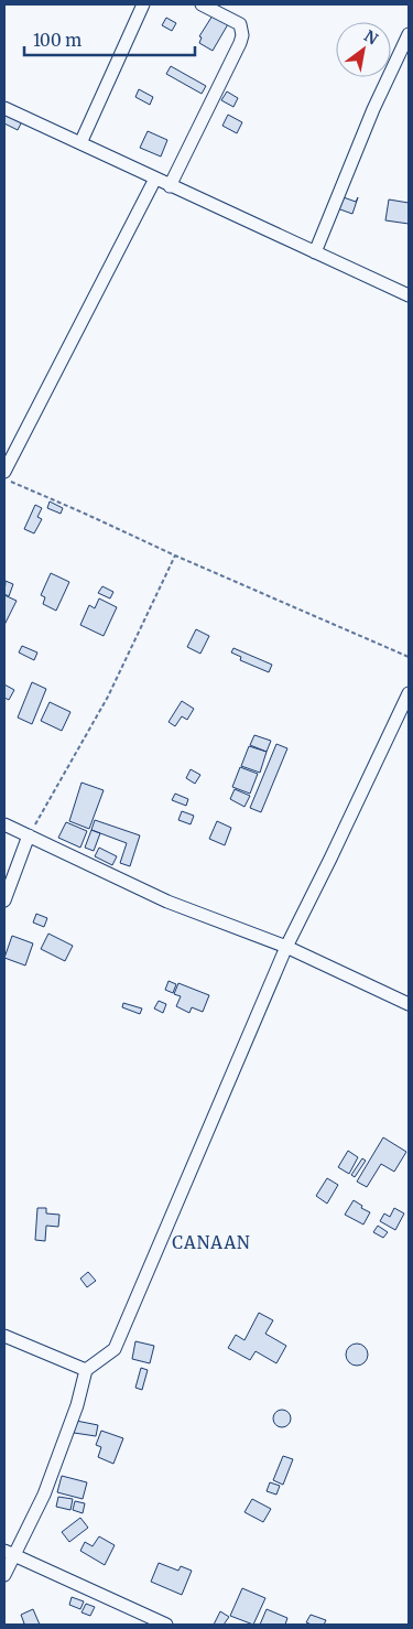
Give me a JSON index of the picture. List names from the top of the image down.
{
  "districts": ["CANAAN"],
  "scale_bar": "100 m",
  "north": "top right"
}
